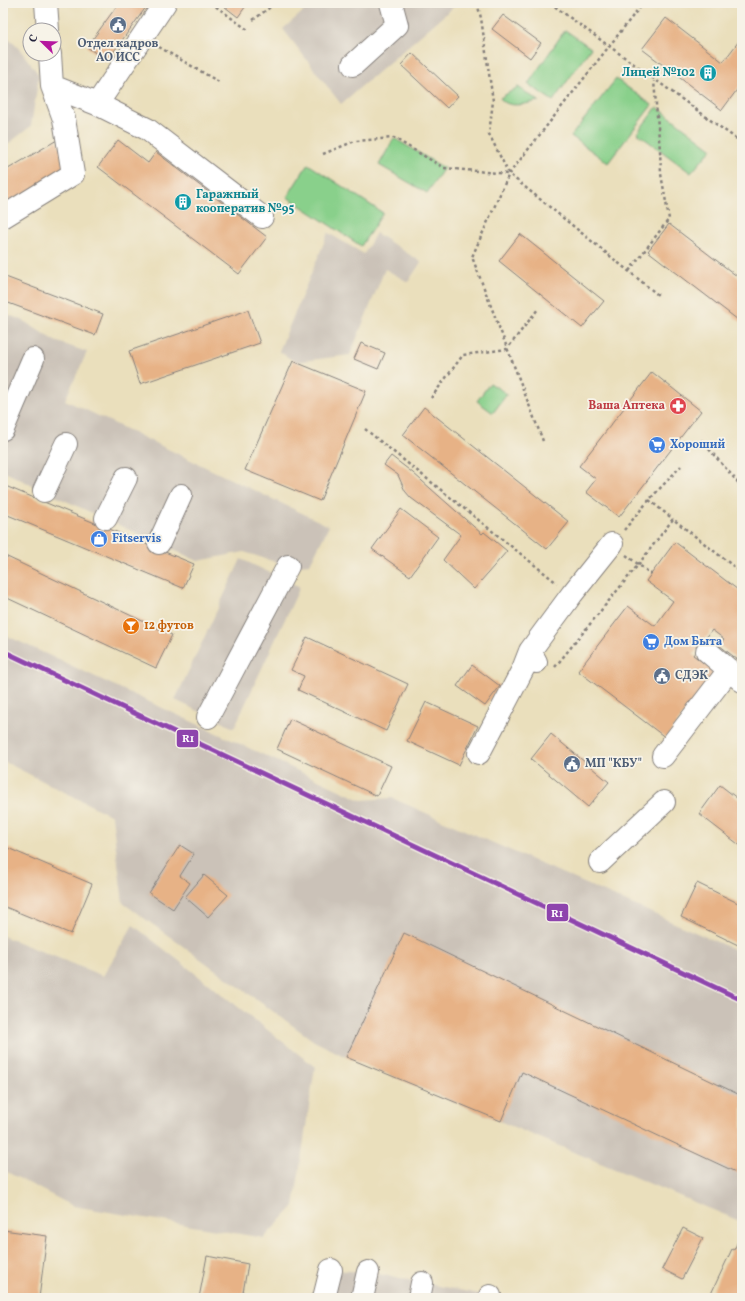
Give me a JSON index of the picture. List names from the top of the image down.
{
  "places": {
    "public building": ["Отдел кадров АО ИСС", "СДЭК", "МП \"КБУ\""],
    "building": ["Лицей №102", "Гаражный кооператив №95"],
    "pharmacy": ["Ваша Аптека"],
    "supermarket": ["Хороший", "Дом Быта"],
    "shop": ["Fitservis"],
    "bar": ["12 футов"]
  },
  "lines": ["transit line R1"],
  "north": "top left"
}
